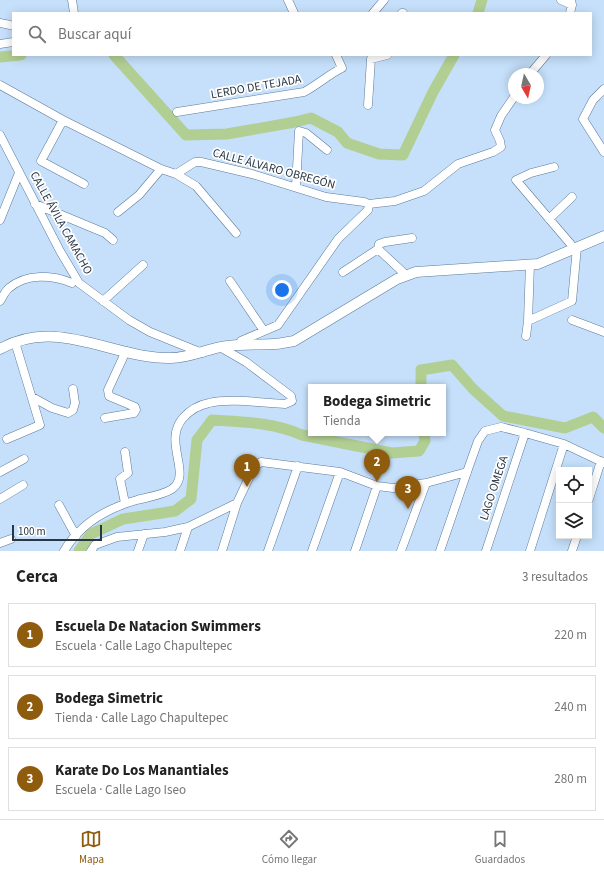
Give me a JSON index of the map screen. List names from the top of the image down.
{
  "streets": {
    "street": [
      "LERDO DE TEJADA",
      "CALLE ÁLVARO OBREGÓN",
      "CALLE ÁVILA CAMACHO",
      "LAGO OMEGA"
    ]
  },
  "scale_bar": "100 m",
  "north": "bottom",
  "page": {
    "search": "Buscar aquí",
    "popup": ["Bodega Simetric", "Tienda"],
    "pins": ["2", "1", "3"],
    "scale": "100 m",
    "heading": ["Cerca", "3 resultados"],
    "list": [
      {
        "mark": "1",
        "name": "Escuela De Natacion Swimmers",
        "note": "Escuela · Calle Lago Chapultepec",
        "value": "220 m"
      },
      {
        "mark": "2",
        "name": "Bodega Simetric",
        "note": "Tienda · Calle Lago Chapultepec",
        "value": "240 m"
      },
      {
        "mark": "3",
        "name": "Karate Do Los Manantiales",
        "note": "Escuela · Calle Lago Iseo",
        "value": "280 m"
      }
    ],
    "nav": ["Mapa", "Cómo llegar", "Guardados"]
  }
}
